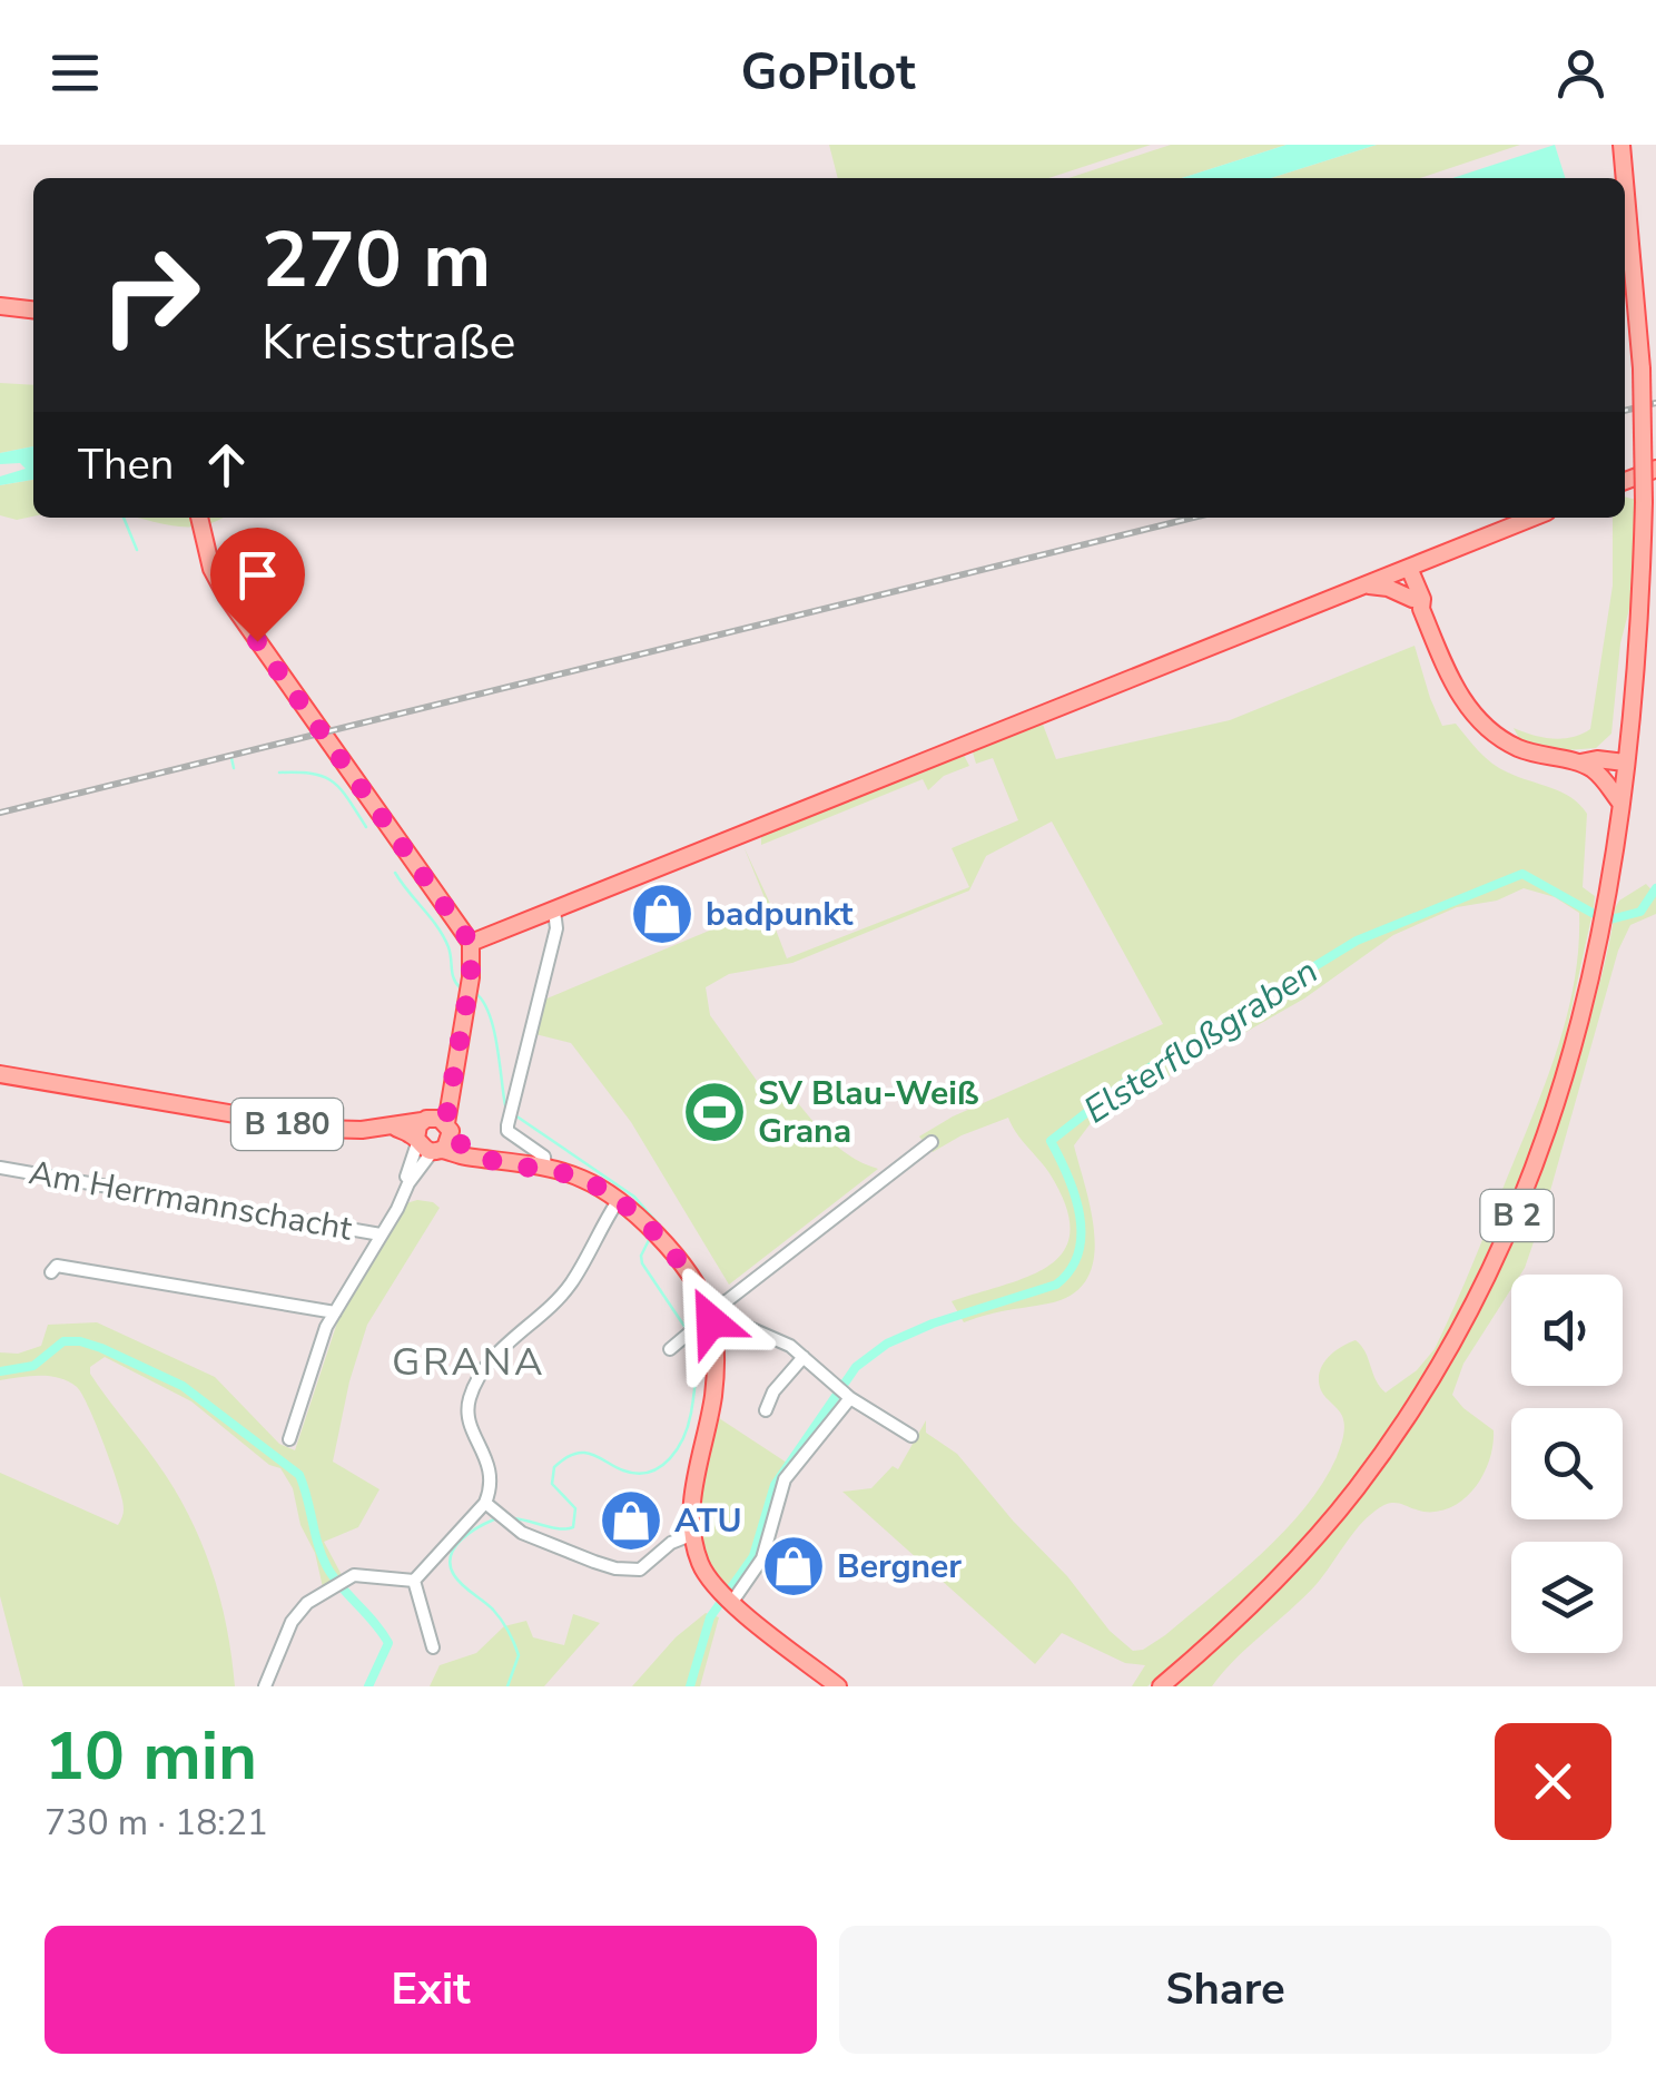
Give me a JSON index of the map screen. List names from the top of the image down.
{
  "streets": {
    "main road": ["B 180", "B 2"],
    "street": ["Am Herrmannschacht"]
  },
  "districts": ["GRANA"],
  "water": ["Elsterfloßgraben"],
  "places": {
    "shop": ["badpunkt", "ATU", "Bergner"],
    "sports": ["SV Blau-Weiß Grana"]
  },
  "page": {
    "header": "GoPilot",
    "turn": ["270 m", "Kreisstraße"],
    "then": "Then",
    "heading": ["10 min", "730 m · 18:21"],
    "buttons": ["Exit", "Share"]
  }
}
